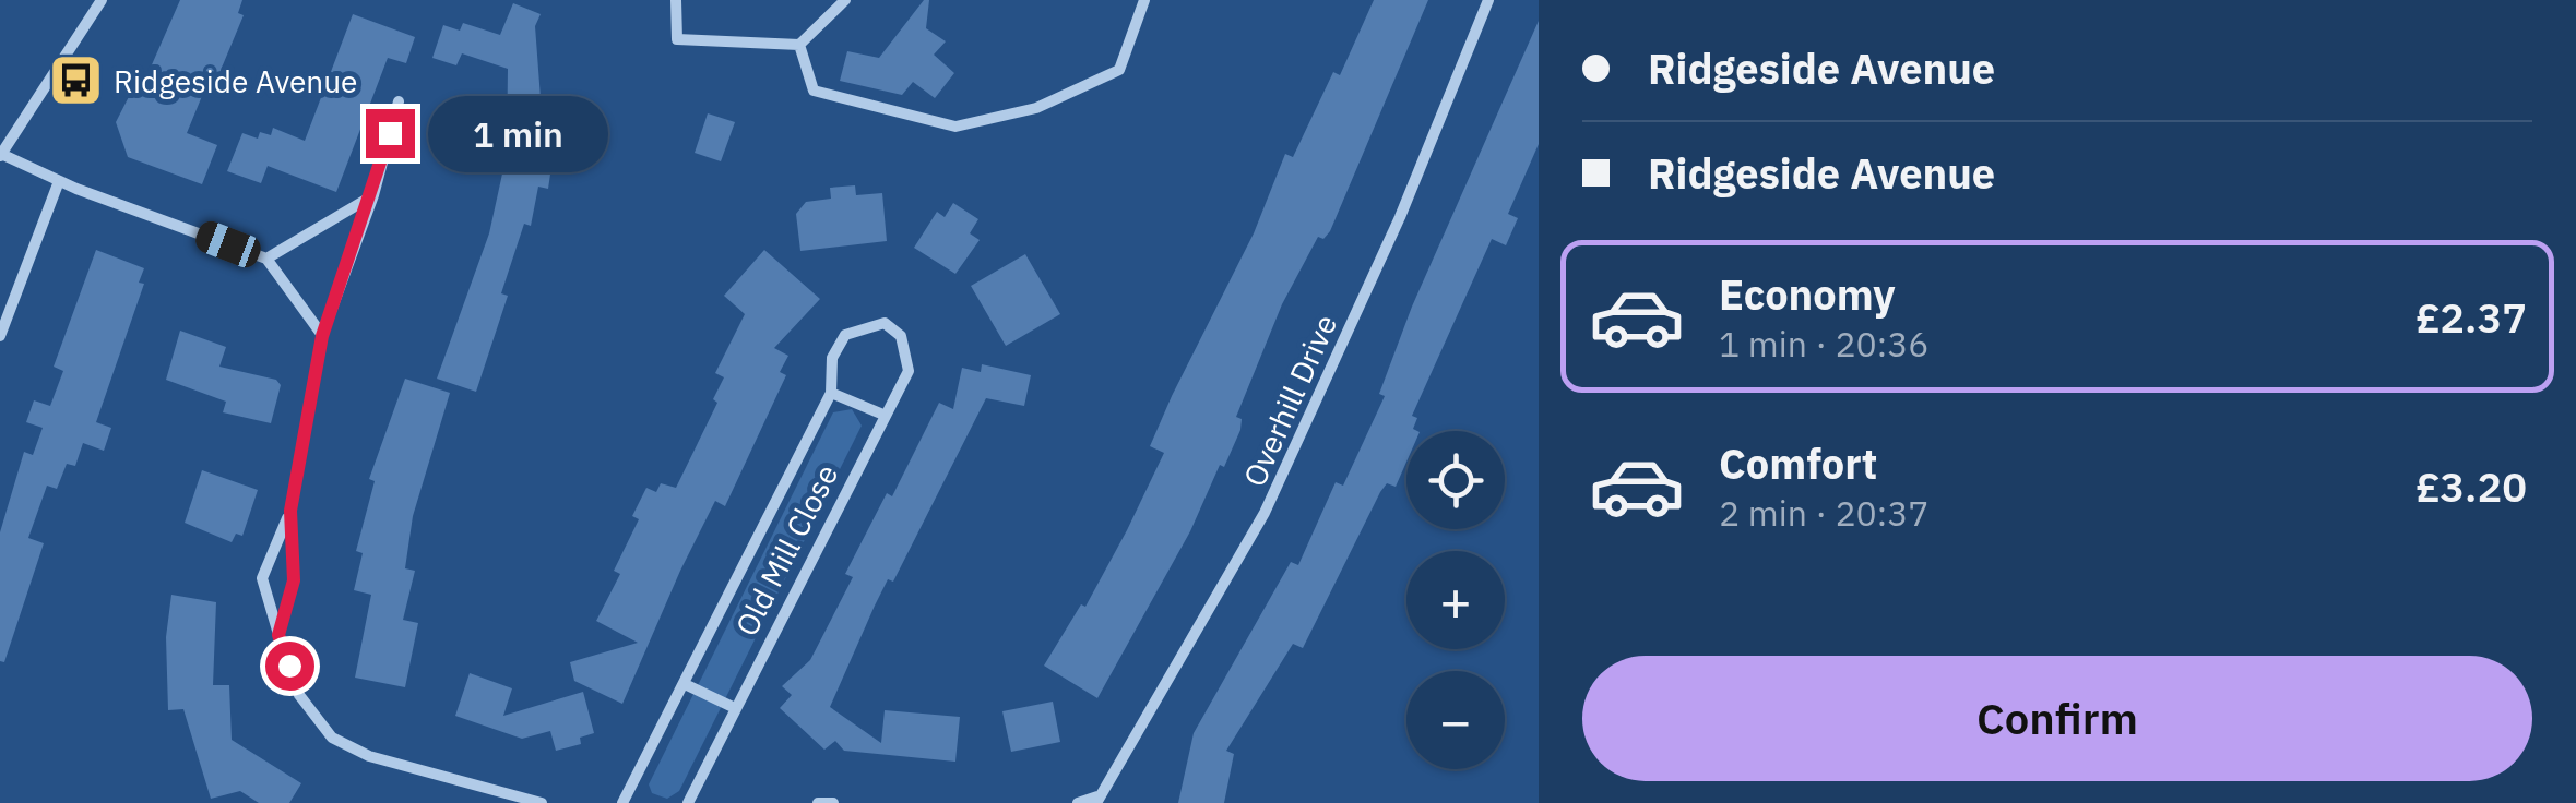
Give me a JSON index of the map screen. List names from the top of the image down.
{
  "streets": {
    "street": ["Overhill Drive", "Old Mill Close"]
  },
  "places": {
    "bus stop": ["Ridgeside Avenue"]
  },
  "page": {
    "banner": ["Ridgeside Avenue", "Ridgeside Avenue"],
    "bubble": "1 min",
    "list": [
      {
        "name": "Economy",
        "note": "1 min · 20:36",
        "value": "£2.37"
      },
      {
        "name": "Comfort",
        "note": "2 min · 20:37",
        "value": "£3.20"
      }
    ],
    "map_buttons": ["+", "−"],
    "buttons": "Confirm"
  }
}
